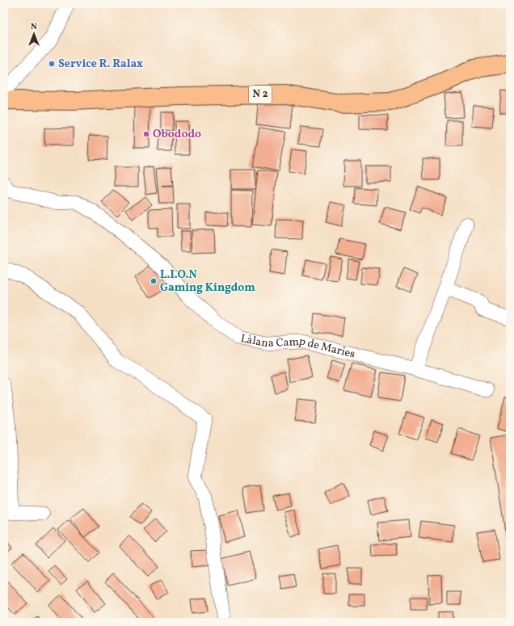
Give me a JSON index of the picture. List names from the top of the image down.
{
  "streets": {
    "main road": ["N 2"],
    "street": ["Làlana Camp de Maries"]
  },
  "places": ["Service R. Ralax", "Obododo", "L.I.O.N Gaming Kingdom"],
  "north": "top"
}
